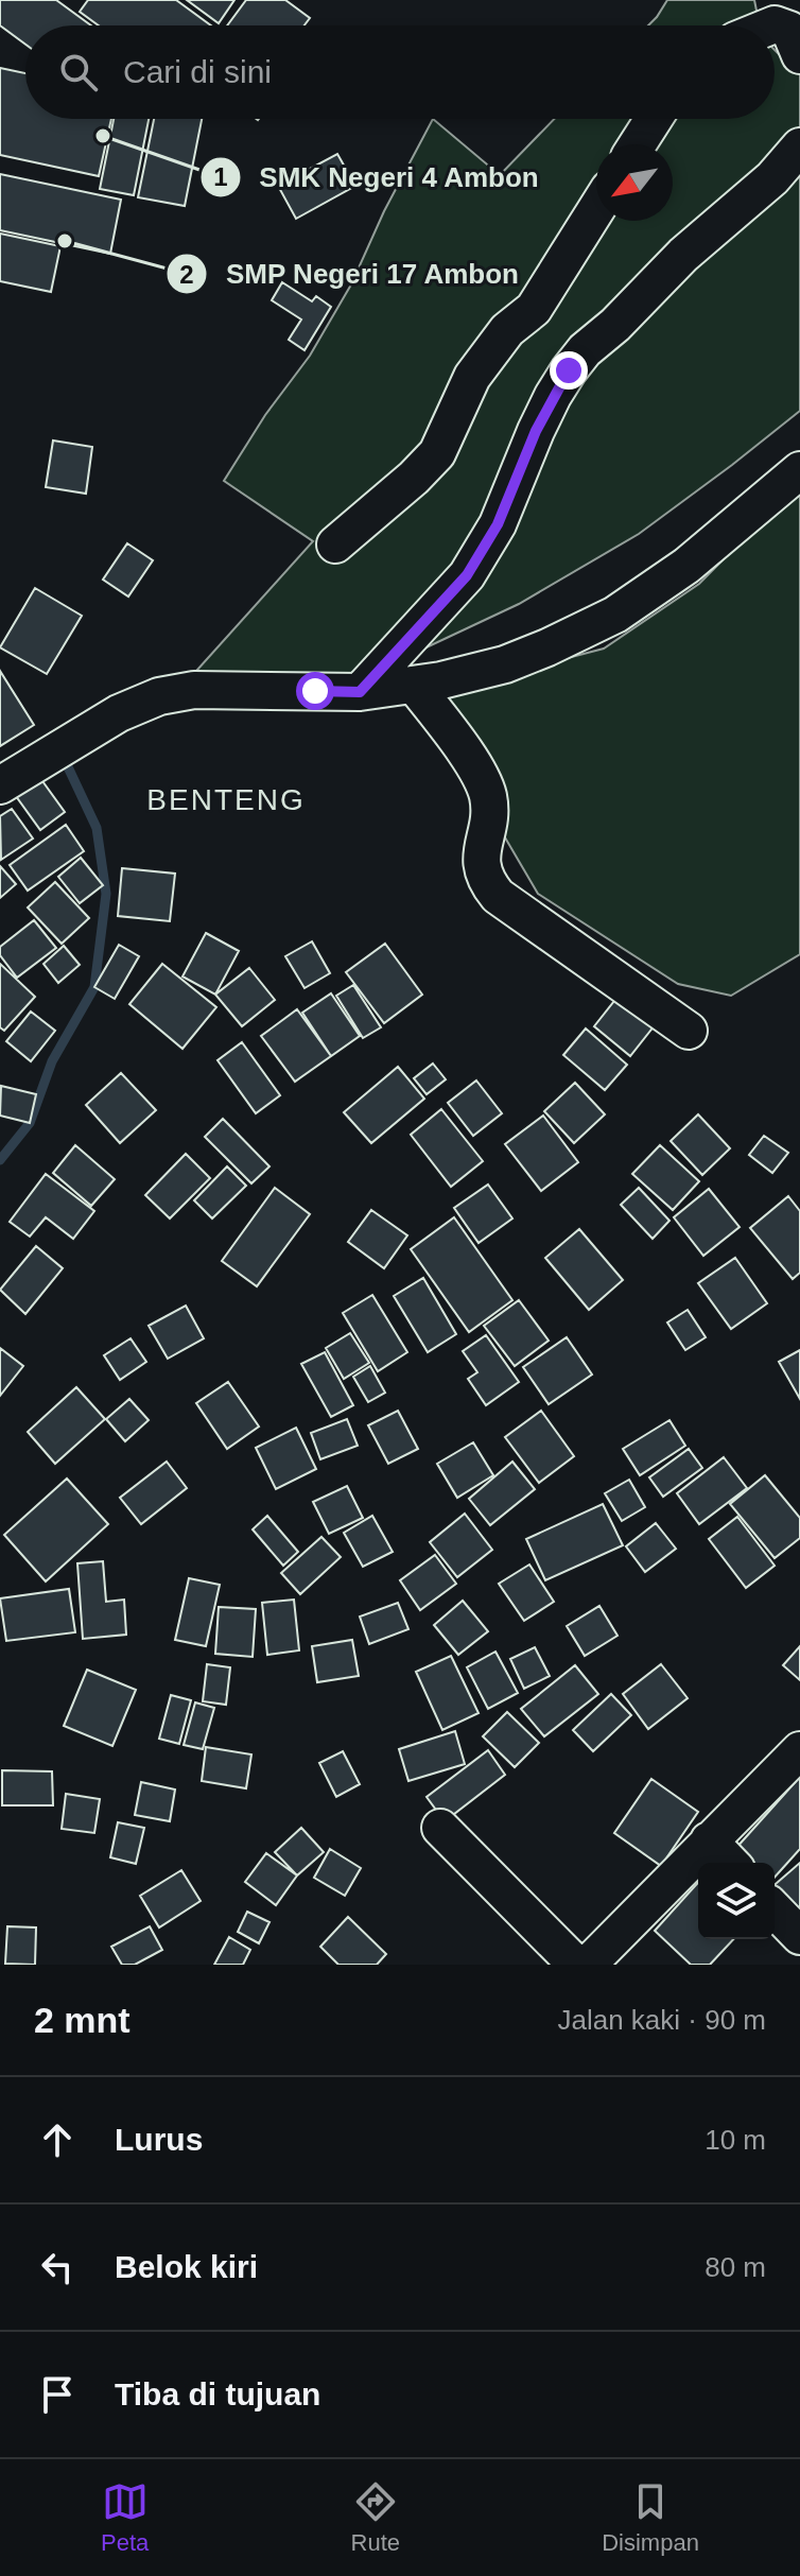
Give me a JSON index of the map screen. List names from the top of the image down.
{
  "districts": ["BENTENG"],
  "places": ["SMK Negeri 4 Ambon", "SMP Negeri 17 Ambon"],
  "north": "bottom left",
  "page": {
    "search": "Cari di sini",
    "heading": ["2 mnt", "Jalan kaki · 90 m"],
    "list": [
      ["Lurus", "10 m"],
      ["Belok kiri", "80 m"],
      "Tiba di tujuan"
    ],
    "nav": ["Peta", "Rute", "Disimpan"]
  }
}
